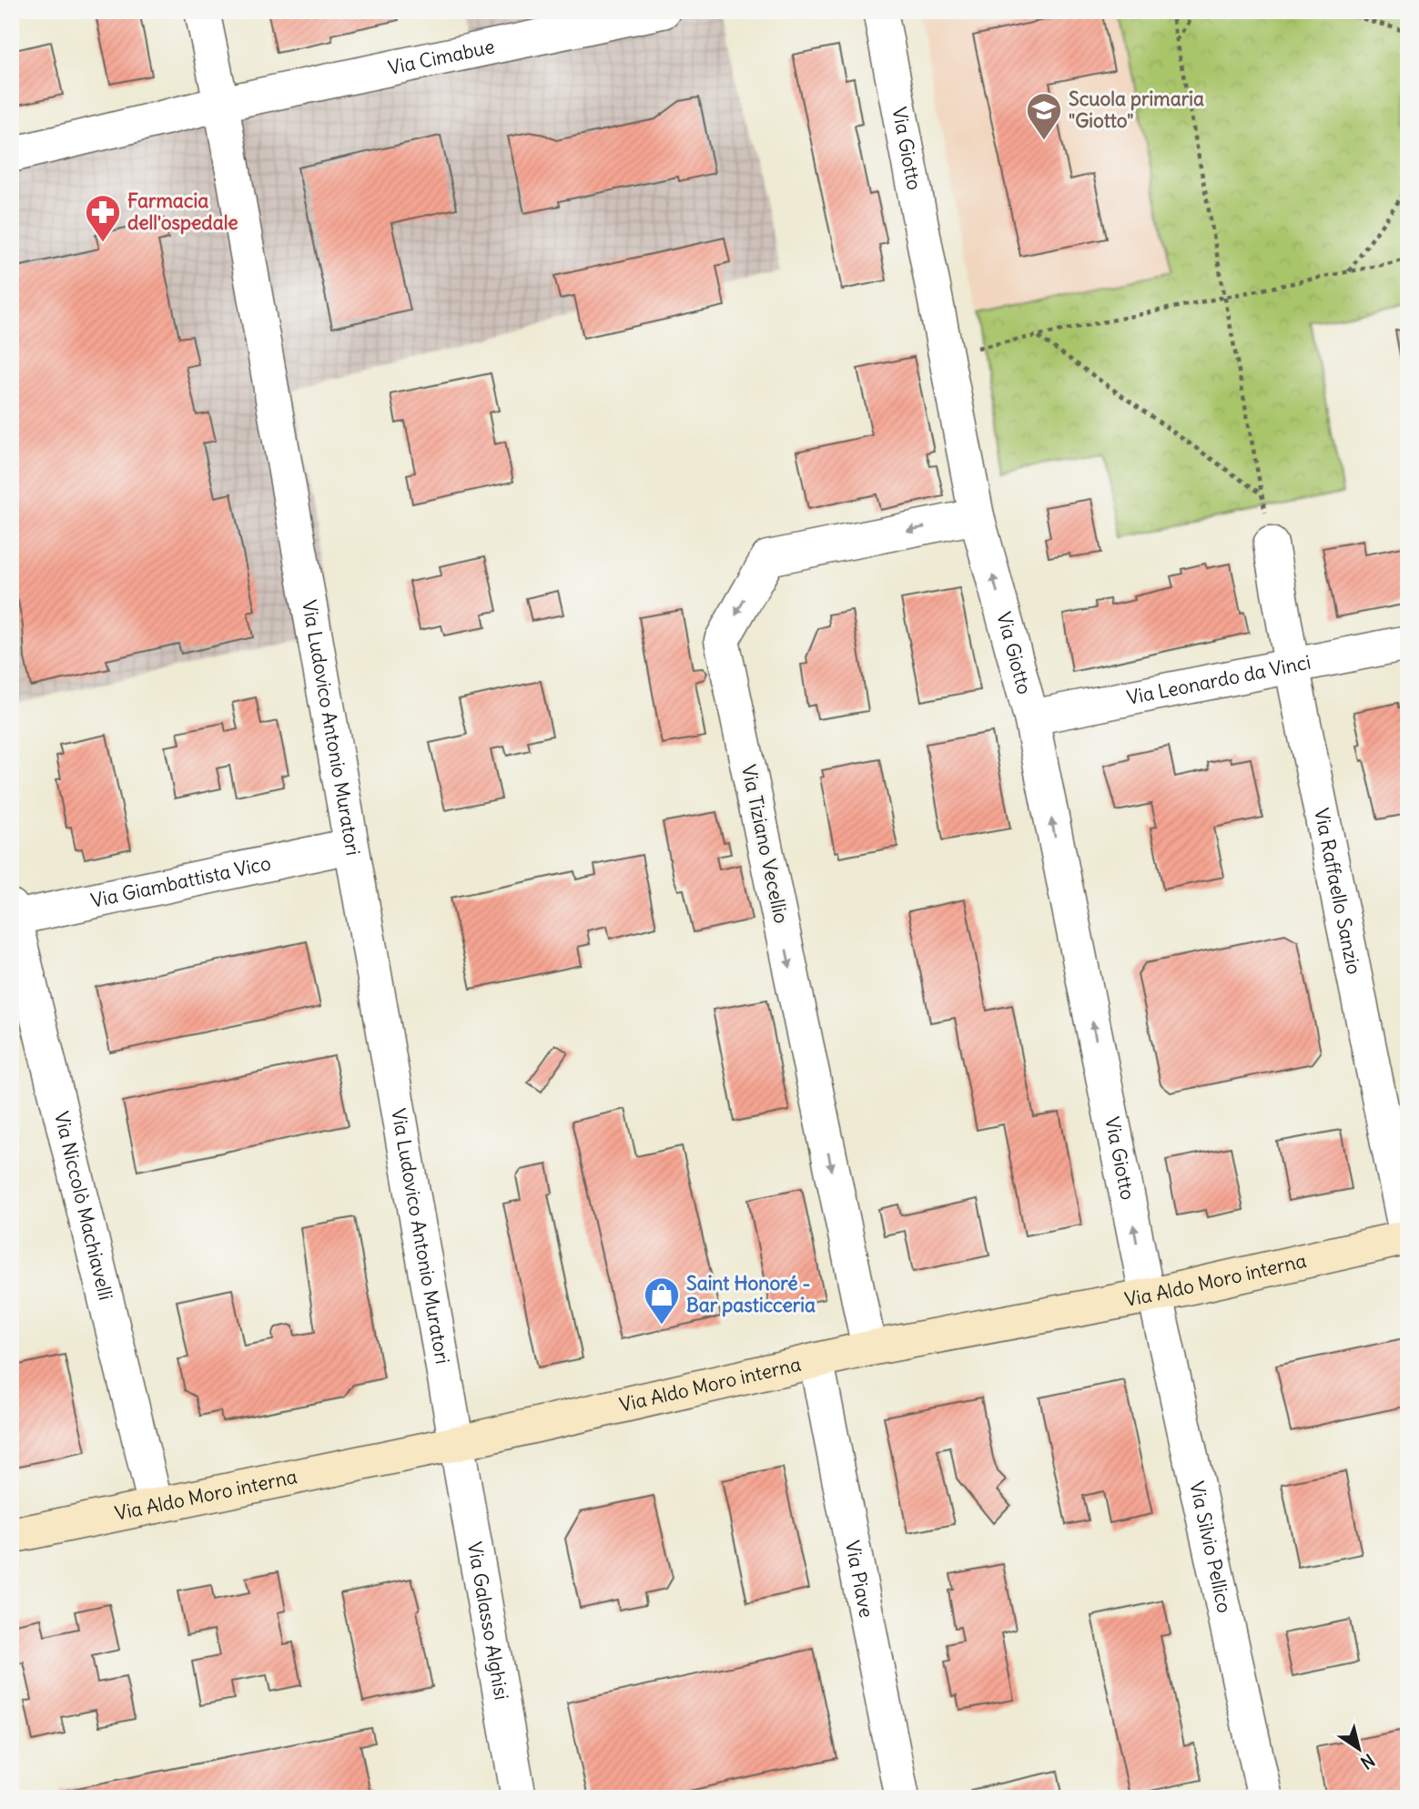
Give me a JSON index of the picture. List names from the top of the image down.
{
  "streets": {
    "street": [
      "Via Cimabue",
      "Via Giotto",
      "Via Leonardo da Vinci",
      "Via Ludovico Antonio Muratori",
      "Via Tiziano Vecellio",
      "Via Giambattista Vico",
      "Via Raffaello Sanzio",
      "Via Niccolò Machiavelli",
      "Via Aldo Moro interna",
      "Via Silvio Pellico",
      "Via Piave",
      "Via Galasso Alghisi"
    ]
  },
  "crossings": [
    ["Via Cimabue", "Via Ludovico Antonio Muratori"],
    ["Via Giotto", "Via Leonardo da Vinci"],
    ["Via Giotto", "Via Tiziano Vecellio"],
    ["Via Giotto", "Via Aldo Moro interna"],
    ["Via Giotto", "Via Silvio Pellico"],
    ["Via Leonardo da Vinci", "Via Raffaello Sanzio"],
    ["Via Ludovico Antonio Muratori", "Via Giambattista Vico"],
    ["Via Ludovico Antonio Muratori", "Via Aldo Moro interna"],
    ["Via Ludovico Antonio Muratori", "Via Galasso Alghisi"],
    ["Via Tiziano Vecellio", "Via Aldo Moro interna"],
    ["Via Giambattista Vico", "Via Niccolò Machiavelli"],
    ["Via Raffaello Sanzio", "Via Aldo Moro interna"],
    ["Via Niccolò Machiavelli", "Via Aldo Moro interna"],
    ["Via Aldo Moro interna", "Via Silvio Pellico"],
    ["Via Aldo Moro interna", "Via Piave"],
    ["Via Aldo Moro interna", "Via Galasso Alghisi"]
  ],
  "one_way": ["Via Giotto", "Via Tiziano Vecellio"],
  "places": {
    "school or university": ["Scuola primaria \"Giotto\""],
    "pharmacy": ["Farmacia dell'ospedale"],
    "shop": ["Saint Honoré - Bar pasticceria"]
  },
  "north": "bottom right"
}
